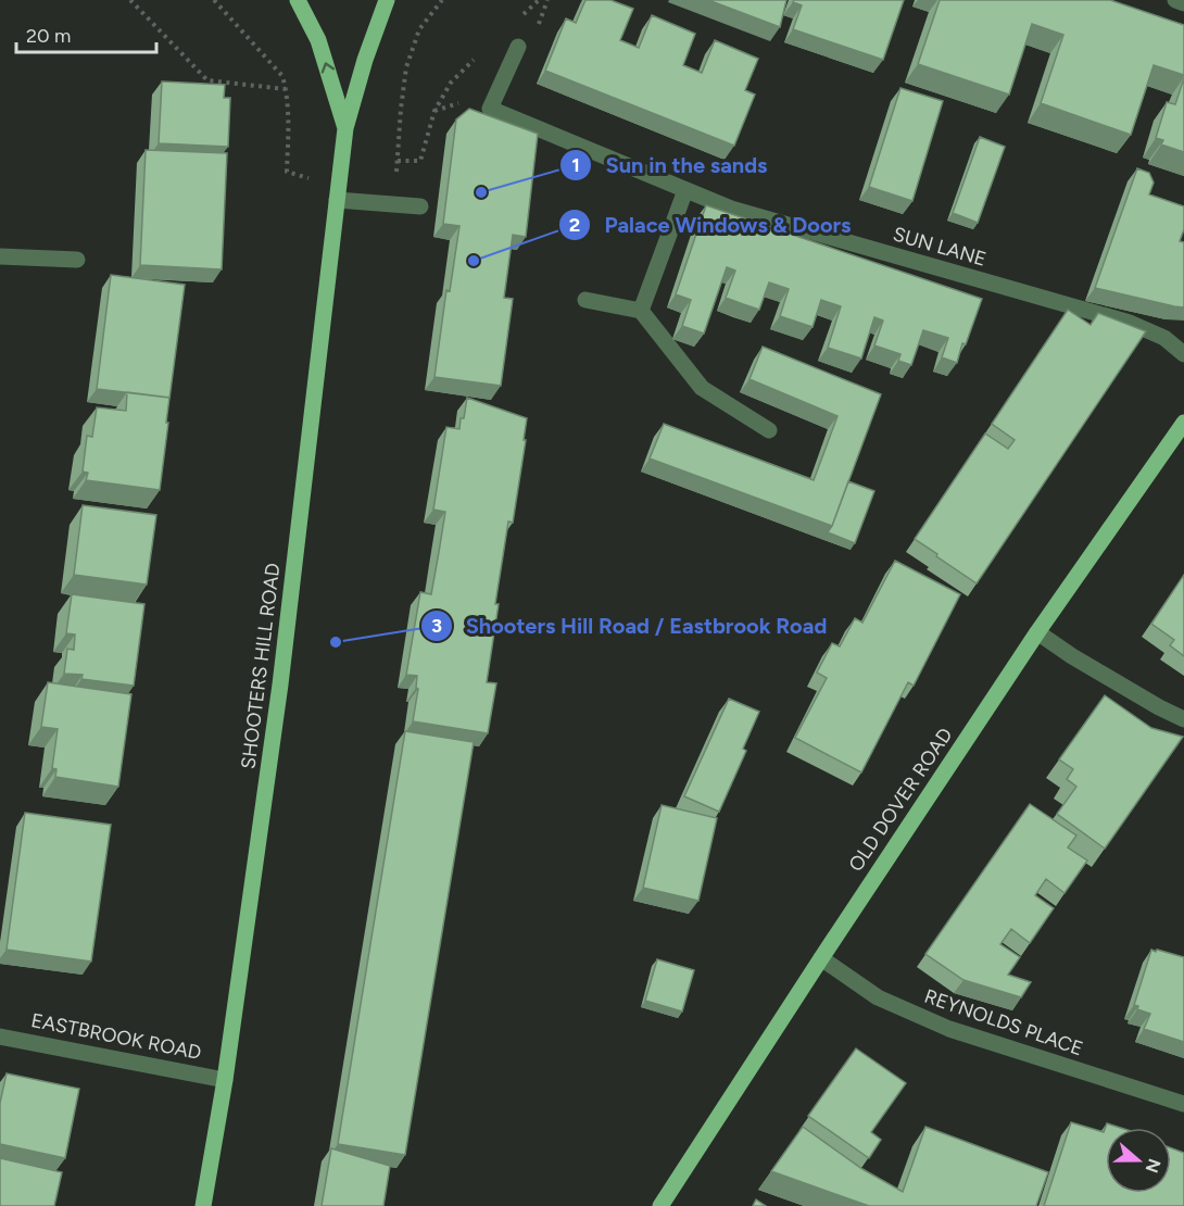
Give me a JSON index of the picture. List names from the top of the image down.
{
  "streets": {
    "main road": ["SHOOTERS HILL ROAD", "OLD DOVER ROAD"],
    "street": ["SUN LANE", "REYNOLDS PLACE", "EASTBROOK ROAD"]
  },
  "crossings": [
    ["SHOOTERS HILL ROAD", "EASTBROOK ROAD"],
    ["OLD DOVER ROAD", "REYNOLDS PLACE"]
  ],
  "places": ["Sun in the sands", "Palace Windows & Doors", "Shooters Hill Road / Eastbrook Road"],
  "scale_bar": "20 m",
  "north": "right"
}
